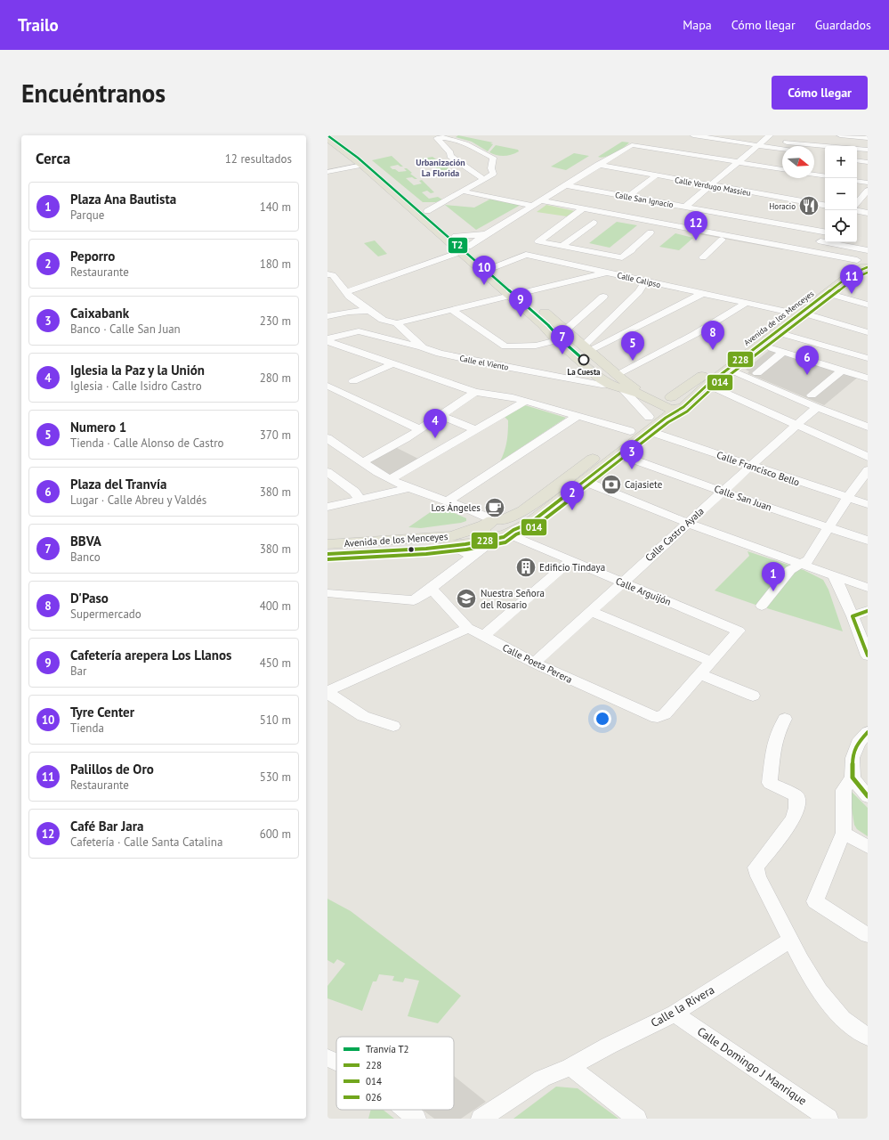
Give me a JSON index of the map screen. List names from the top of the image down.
{
  "streets": {
    "main road": ["Avenida de los Menceyes"],
    "street": [
      "Calle Verdugo Massieu",
      "Calle San Ignacio",
      "Calle Calipso",
      "Calle el Viento",
      "Calle Francisco Bello",
      "Calle San Juan",
      "Calle Castro Ayala",
      "Calle Arguijón",
      "Calle Poeta Perera",
      "Calle la Rivera",
      "Calle Domingo J Manrique"
    ]
  },
  "crossings": [
    ["Calle Calipso", "Avenida de los Menceyes"],
    ["Avenida de los Menceyes", "Calle Francisco Bello"],
    ["Avenida de los Menceyes", "Calle San Juan"],
    ["Avenida de los Menceyes", "Calle Arguijón"],
    ["Calle Francisco Bello", "Calle Castro Ayala"],
    ["Calle San Juan", "Calle Castro Ayala"],
    ["Calle Castro Ayala", "Calle Arguijón"],
    ["Calle Castro Ayala", "Calle Poeta Perera"],
    ["Calle la Rivera", "Calle Domingo J Manrique"]
  ],
  "districts": ["Urbanización La Florida"],
  "places": {
    "restaurant": ["Horacio"],
    "other": ["La Cuesta"],
    "bank": ["Cajasiete"],
    "cafe": ["Los Ángeles"],
    "building": ["Edificio Tindaya"],
    "school or university": ["Nuestra Señora del Rosario"]
  },
  "lines": [
    "tram line T2",
    "transit line 228",
    "transit line 014",
    "transit line 026"
  ],
  "legend": [
    "Tranvía T2",
    "228",
    "014",
    "026"
  ],
  "north": "right",
  "page": {
    "header": "Trailo",
    "nav": ["Mapa", "Cómo llegar", "Guardados"],
    "buttons": "Cómo llegar",
    "title": "Encuéntranos",
    "heading": ["Cerca", "12 resultados"],
    "map_buttons": ["+", "−"],
    "list": [
      {
        "mark": "1",
        "name": "Plaza Ana Bautista",
        "note": "Parque",
        "value": "140 m"
      },
      {
        "mark": "2",
        "name": "Peporro",
        "note": "Restaurante",
        "value": "180 m"
      },
      {
        "mark": "3",
        "name": "Caixabank",
        "note": "Banco · Calle San Juan",
        "value": "230 m"
      },
      {
        "mark": "4",
        "name": "Iglesia la Paz y la Unión",
        "note": "Iglesia · Calle Isidro Castro",
        "value": "280 m"
      },
      {
        "mark": "5",
        "name": "Numero 1",
        "note": "Tienda · Calle Alonso de Castro",
        "value": "370 m"
      },
      {
        "mark": "6",
        "name": "Plaza del Tranvía",
        "note": "Lugar · Calle Abreu y Valdés",
        "value": "380 m"
      },
      {
        "mark": "7",
        "name": "BBVA",
        "note": "Banco",
        "value": "380 m"
      },
      {
        "mark": "8",
        "name": "D'Paso",
        "note": "Supermercado",
        "value": "400 m"
      },
      {
        "mark": "9",
        "name": "Cafetería arepera Los Llanos",
        "note": "Bar",
        "value": "450 m"
      },
      {
        "mark": "10",
        "name": "Tyre Center",
        "note": "Tienda",
        "value": "510 m"
      },
      {
        "mark": "11",
        "name": "Palillos de Oro",
        "note": "Restaurante",
        "value": "530 m"
      },
      {
        "mark": "12",
        "name": "Café Bar Jara",
        "note": "Cafetería · Calle Santa Catalina",
        "value": "600 m"
      }
    ],
    "pins": [
      "12",
      "10",
      "11",
      "9",
      "8",
      "7",
      "5",
      "6",
      "4",
      "3",
      "2",
      "1"
    ]
  }
}
